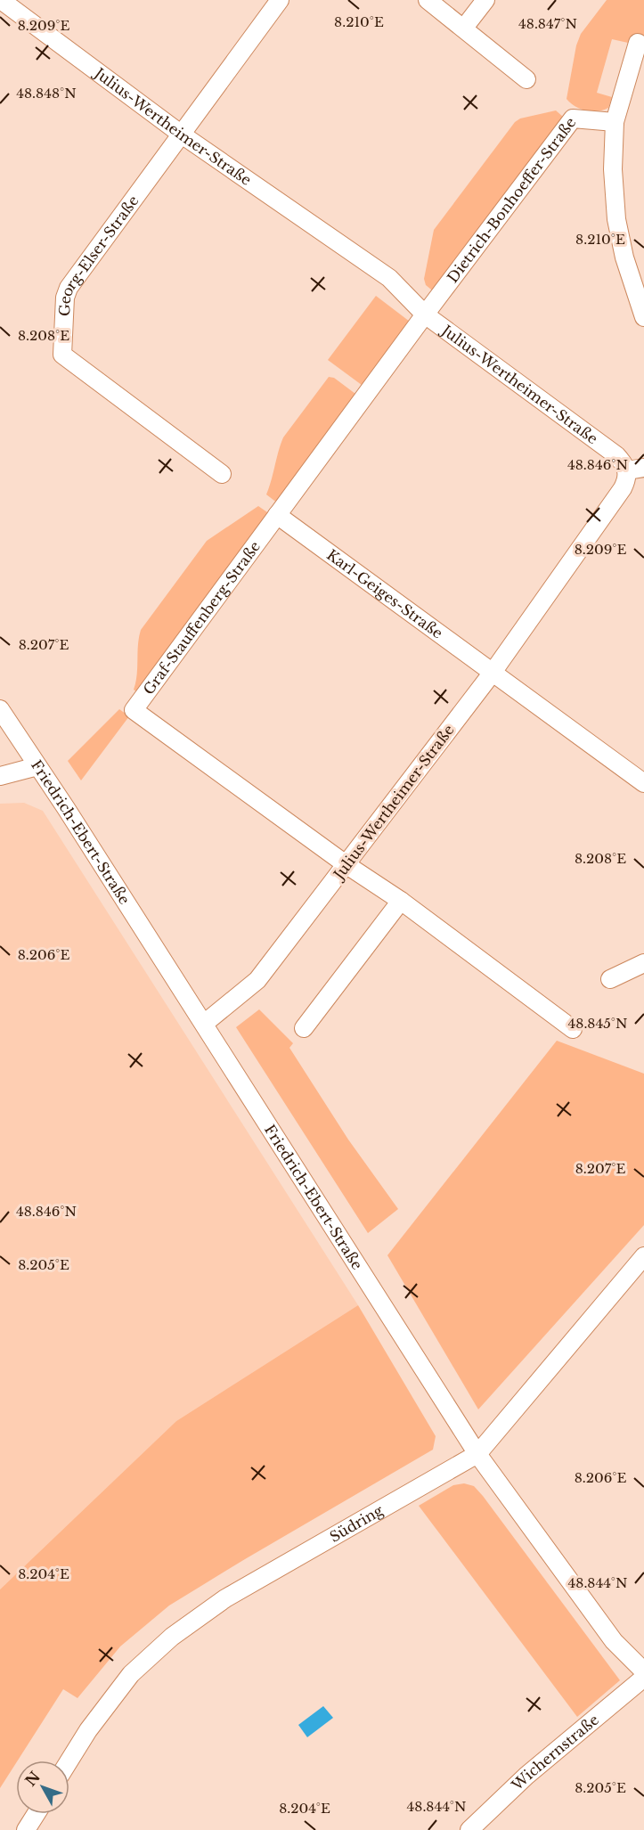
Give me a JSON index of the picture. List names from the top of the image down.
{
  "streets": {
    "street": [
      "Julius-Wertheimer-Straße",
      "Dietrich-Bonhoeffer-Straße",
      "Georg-Elser-Straße",
      "Karl-Geiges-Straße",
      "Graf-Stauffenberg-Straße",
      "Friedrich-Ebert-Straße",
      "Südring",
      "Wichernstraße"
    ]
  },
  "crossings": [
    ["Julius-Wertheimer-Straße", "Dietrich-Bonhoeffer-Straße"],
    ["Julius-Wertheimer-Straße", "Georg-Elser-Straße"],
    ["Julius-Wertheimer-Straße", "Karl-Geiges-Straße"],
    ["Julius-Wertheimer-Straße", "Graf-Stauffenberg-Straße"],
    ["Julius-Wertheimer-Straße", "Friedrich-Ebert-Straße"],
    ["Dietrich-Bonhoeffer-Straße", "Graf-Stauffenberg-Straße"],
    ["Karl-Geiges-Straße", "Graf-Stauffenberg-Straße"],
    ["Friedrich-Ebert-Straße", "Südring"]
  ],
  "north": "top left",
  "coordinates": [
    "8.210°E",
    "48.847°N",
    "8.209°E",
    "48.848°N",
    "8.208°E",
    "48.846°N",
    "8.207°E",
    "8.206°E",
    "48.845°N",
    "8.205°E",
    "8.204°E",
    "48.844°N"
  ]
}
